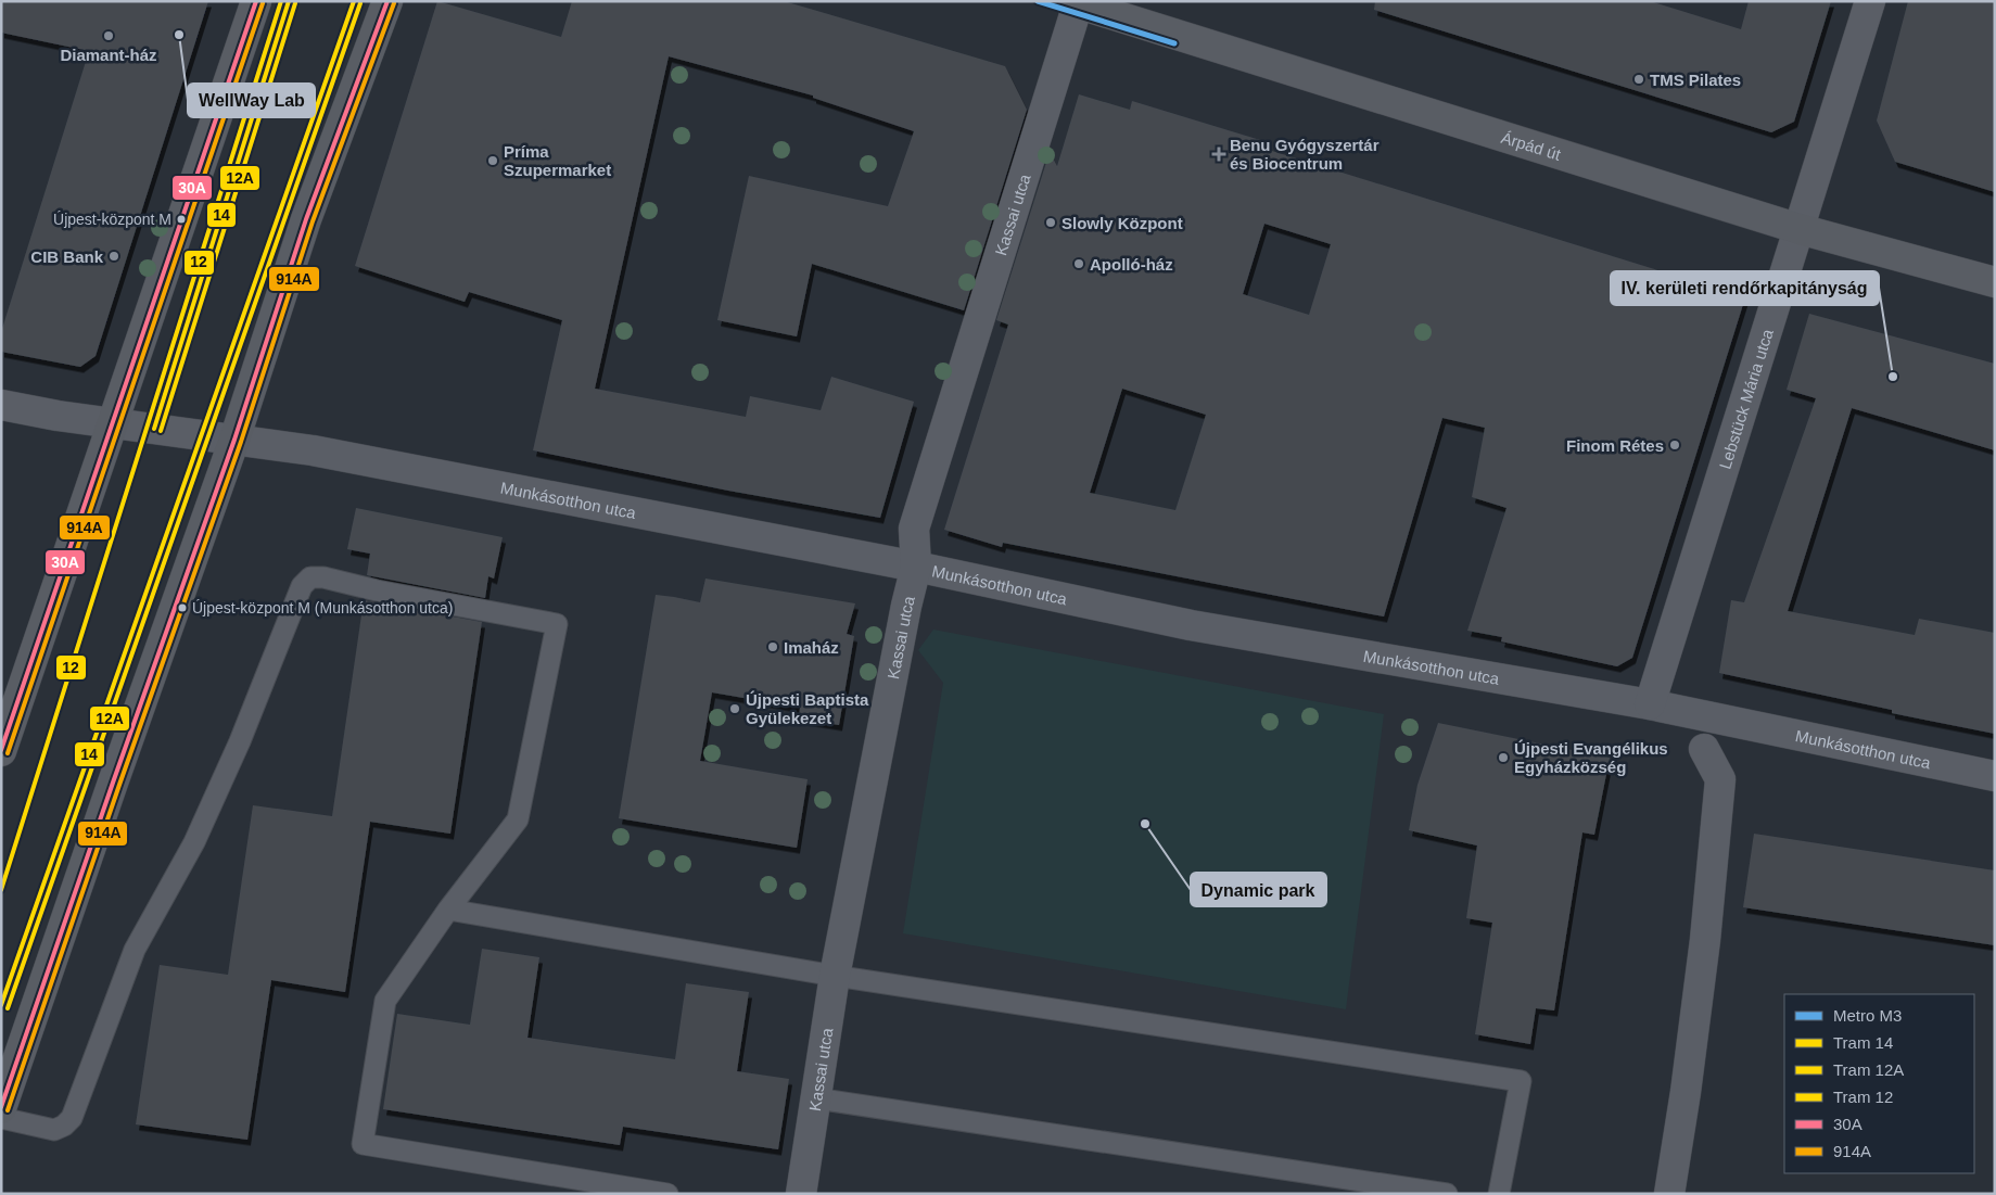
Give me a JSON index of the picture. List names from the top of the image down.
{
  "streets": {
    "main road": ["Árpád út"],
    "street": ["Kassai utca", "Lebstück Mária utca", "Munkásotthon utca"]
  },
  "crossings": [
    ["Árpád út", "Kassai utca"],
    ["Árpád út", "Lebstück Mária utca"],
    ["Kassai utca", "Munkásotthon utca"],
    ["Lebstück Mária utca", "Munkásotthon utca"]
  ],
  "places": {
    "other": [
      "WellWay Lab",
      "Diamant-ház",
      "TMS Pilates",
      "Príma Szupermarket",
      "Újpest-központ M",
      "Slowly Központ",
      "CIB Bank",
      "Apolló-ház",
      "IV. kerületi rendőrkapitányság",
      "Finom Rétes",
      "Újpest-központ M (Munkásotthon utca)",
      "Imaház",
      "Újpesti Baptista Gyülekezet",
      "Újpesti Evangélikus Egyházközség",
      "Dynamic park"
    ],
    "health": ["Benu Gyógyszertár és Biocentrum"]
  },
  "lines": [
    "metro line M3",
    "tram line 14",
    "tram line 12",
    "transit line 30A",
    "tram line 12A",
    "transit line 914A"
  ],
  "legend": [
    "Metro M3",
    "Tram 14",
    "Tram 12A",
    "Tram 12",
    "30A",
    "914A"
  ]
}
